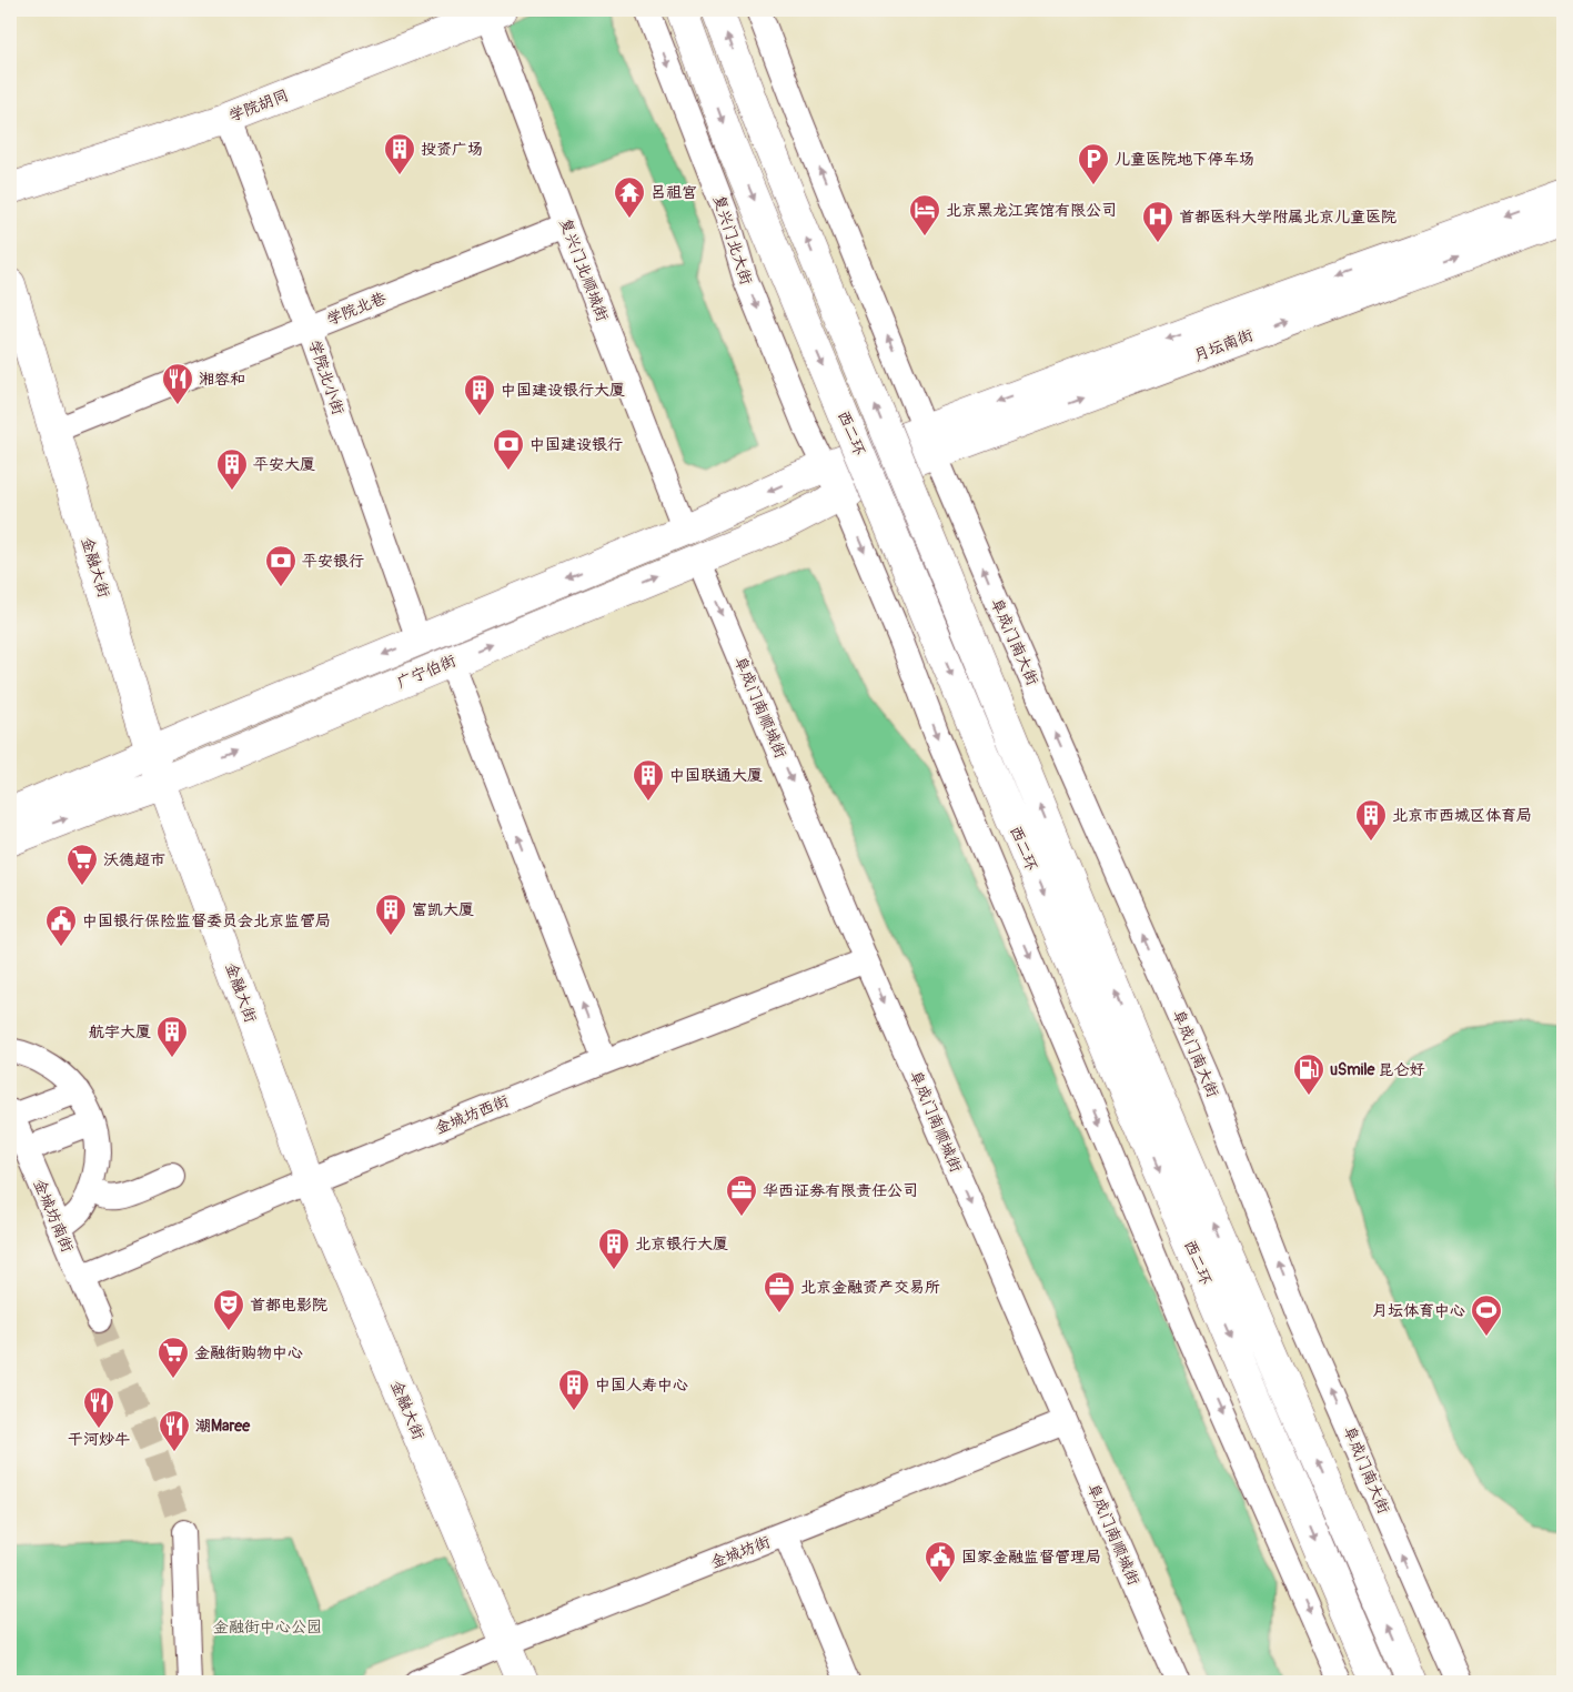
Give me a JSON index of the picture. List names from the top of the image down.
{
  "streets": {
    "main road": [
      "学院胡同",
      "月坛南街",
      "西二环",
      "金融大街",
      "广宁伯街"
    ],
    "street": [
      "复兴门北大街",
      "复兴门北顺城街",
      "学院北巷",
      "学院北小街",
      "阜成门南大街",
      "阜成门南顺城街",
      "金城坊西街",
      "金城坊南街",
      "金城坊街"
    ]
  },
  "crossings": [
    ["学院胡同", "复兴门北顺城街"],
    ["学院胡同", "学院北小街"],
    ["复兴门北大街", "广宁伯街"],
    ["复兴门北顺城街", "学院北巷"],
    ["复兴门北顺城街", "广宁伯街"],
    ["学院北巷", "学院北小街"],
    ["学院北巷", "金融大街"],
    ["月坛南街", "阜成门南大街"],
    ["月坛南街", "广宁伯街"],
    ["学院北小街", "广宁伯街"],
    ["金融大街", "广宁伯街"],
    ["金融大街", "金城坊西街"],
    ["金融大街", "金城坊街"],
    ["广宁伯街", "阜成门南顺城街"],
    ["阜成门南顺城街", "金城坊西街"],
    ["阜成门南顺城街", "金城坊街"],
    ["金城坊西街", "金城坊南街"]
  ],
  "parks": ["金融街中心公园"],
  "places": {
    "building": [
      "投资广场",
      "中国建设银行大厦",
      "平安大厦",
      "中国联通大厦",
      "北京市西城区体育局",
      "富凯大厦",
      "航宇大厦",
      "北京银行大厦",
      "中国人寿中心"
    ],
    "parking": ["儿童医院地下停车场"],
    "temple": ["吕祖宫"],
    "hotel": ["北京黑龙江宾馆有限公司"],
    "hospital": ["首都医科大学附属北京儿童医院"],
    "restaurant": ["湘容和", "干河炒牛", "潮Maree"],
    "bank": ["中国建设银行", "平安银行"],
    "supermarket": ["沃德超市", "金融街购物中心"],
    "public building": ["中国银行保险监督委员会北京监管局", "国家金融监督管理局"],
    "fuel station": ["uSmile 昆仑好"],
    "office": ["华西证券有限责任公司", "北京金融资产交易所"],
    "theatre": ["首都电影院"],
    "sports": ["月坛体育中心"]
  }
}
